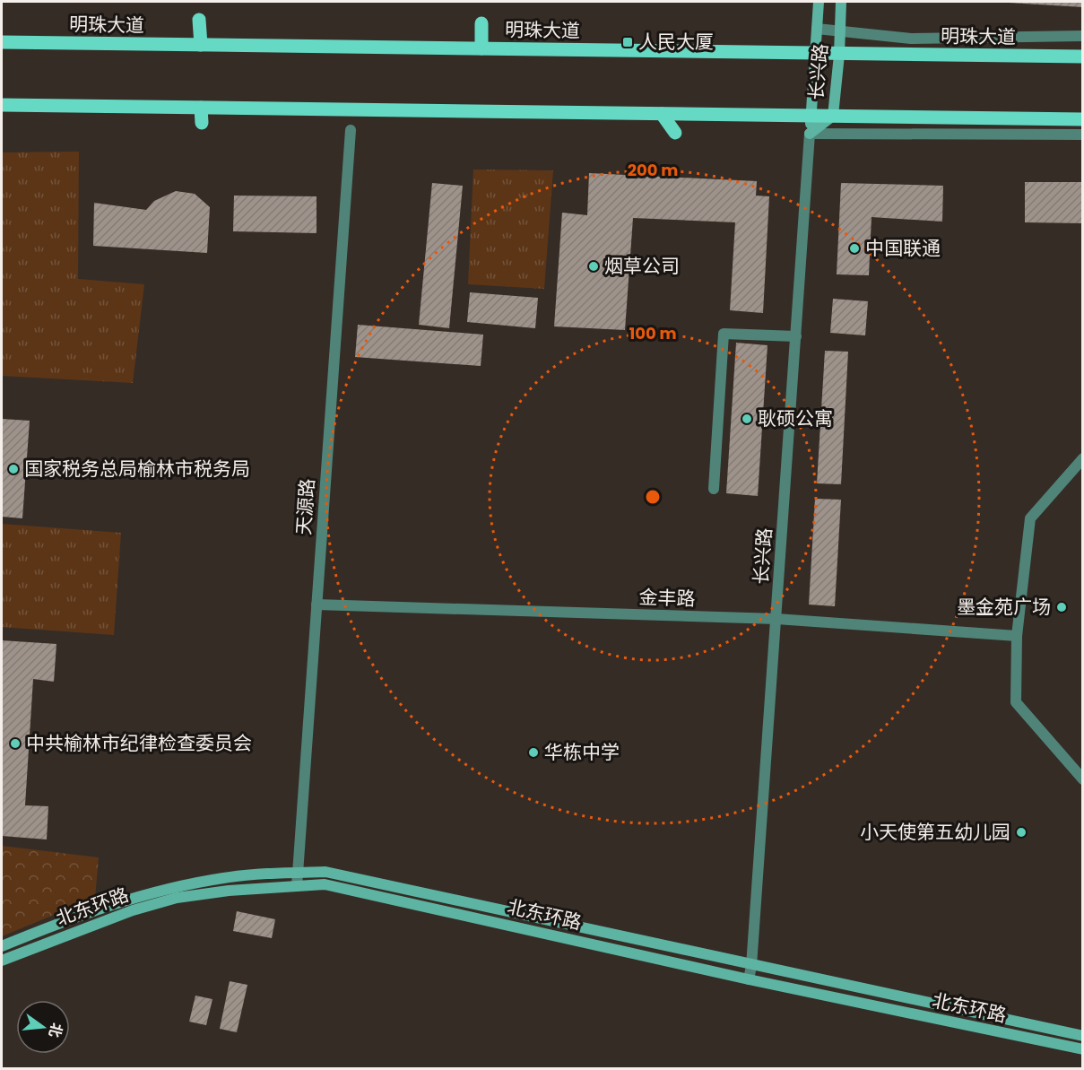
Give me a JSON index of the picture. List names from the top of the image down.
{
  "streets": {
    "main road": ["明珠大道", "长兴路", "北东环路"],
    "street": ["天源路", "金丰路"]
  },
  "crossings": [
    ["明珠大道", "长兴路"],
    ["长兴路", "金丰路"],
    ["长兴路", "北东环路"],
    ["天源路", "金丰路"],
    ["天源路", "北东环路"]
  ],
  "places": {
    "transit": ["人民大厦"],
    "other": [
      "中国联通",
      "烟草公司",
      "耿硕公寓",
      "国家税务总局榆林市税务局",
      "墨金苑广场",
      "中共榆林市纪律检查委员会",
      "华栋中学",
      "小天使第五幼儿园"
    ]
  },
  "north": "right",
  "rings": ["200 m", "100 m"]
}
